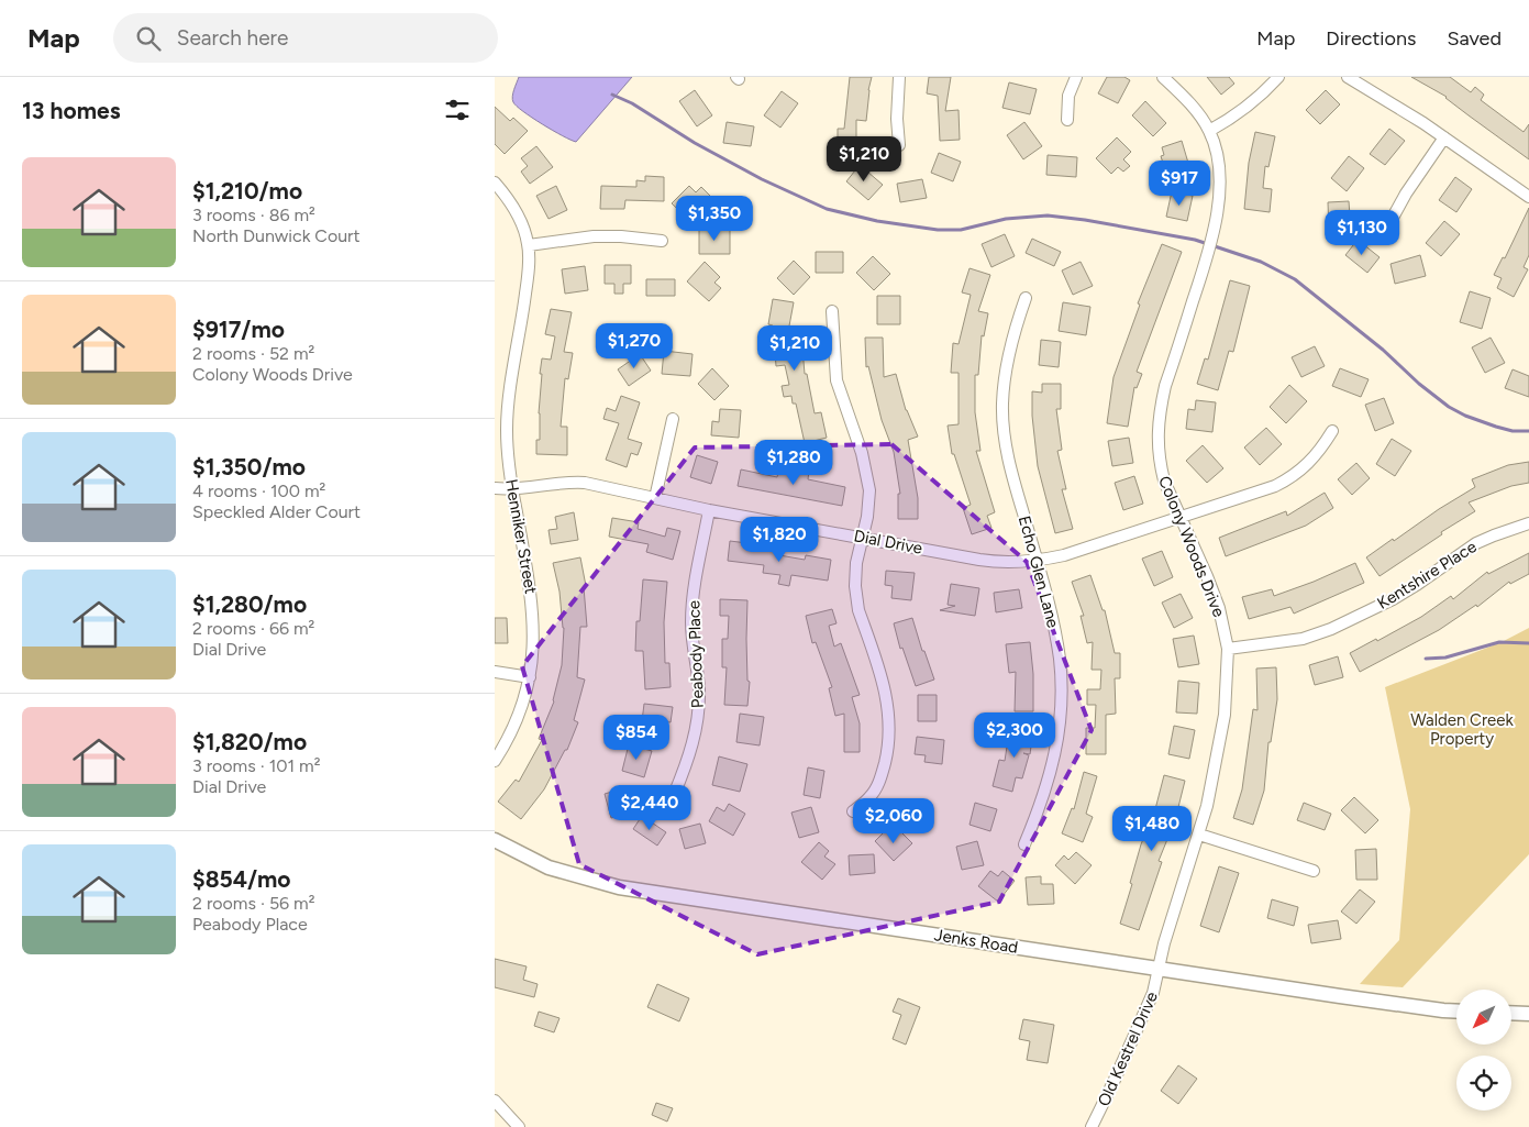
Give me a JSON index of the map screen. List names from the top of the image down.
{
  "streets": {
    "street": [
      "Henniker Street",
      "Dial Drive",
      "Colony Woods Drive",
      "Echo Glen Lane",
      "Kentshire Place",
      "Peabody Place",
      "Jenks Road",
      "Old Kestrel Drive"
    ]
  },
  "crossings": [
    ["Henniker Street", "Dial Drive"],
    ["Dial Drive", "Colony Woods Drive"],
    ["Dial Drive", "Echo Glen Lane"],
    ["Dial Drive", "Peabody Place"],
    ["Colony Woods Drive", "Kentshire Place"],
    ["Colony Woods Drive", "Jenks Road"],
    ["Colony Woods Drive", "Old Kestrel Drive"],
    ["Jenks Road", "Old Kestrel Drive"]
  ],
  "parks": ["Walden Creek Property"],
  "north": "bottom left",
  "page": {
    "header": "Map",
    "search": "Search here",
    "nav": ["Map", "Directions", "Saved"],
    "heading": "13 homes",
    "price": [
      "$1,210",
      "$917",
      "$1,350",
      "$1,130",
      "$1,270",
      "$1,210",
      "$1,280",
      "$1,820",
      "$2,300",
      "$854",
      "$2,440",
      "$2,060",
      "$1,480"
    ],
    "list": [
      {
        "name": "$1,210/mo",
        "note": "3 rooms · 86 m² · North Dunwick Court"
      },
      {
        "name": "$917/mo",
        "note": "2 rooms · 52 m² · Colony Woods Drive"
      },
      {
        "name": "$1,350/mo",
        "note": "4 rooms · 100 m² · Speckled Alder Court"
      },
      {
        "name": "$1,280/mo",
        "note": "2 rooms · 66 m² · Dial Drive"
      },
      {
        "name": "$1,820/mo",
        "note": "3 rooms · 101 m² · Dial Drive"
      },
      {
        "name": "$854/mo",
        "note": "2 rooms · 56 m² · Peabody Place"
      }
    ]
  }
}
